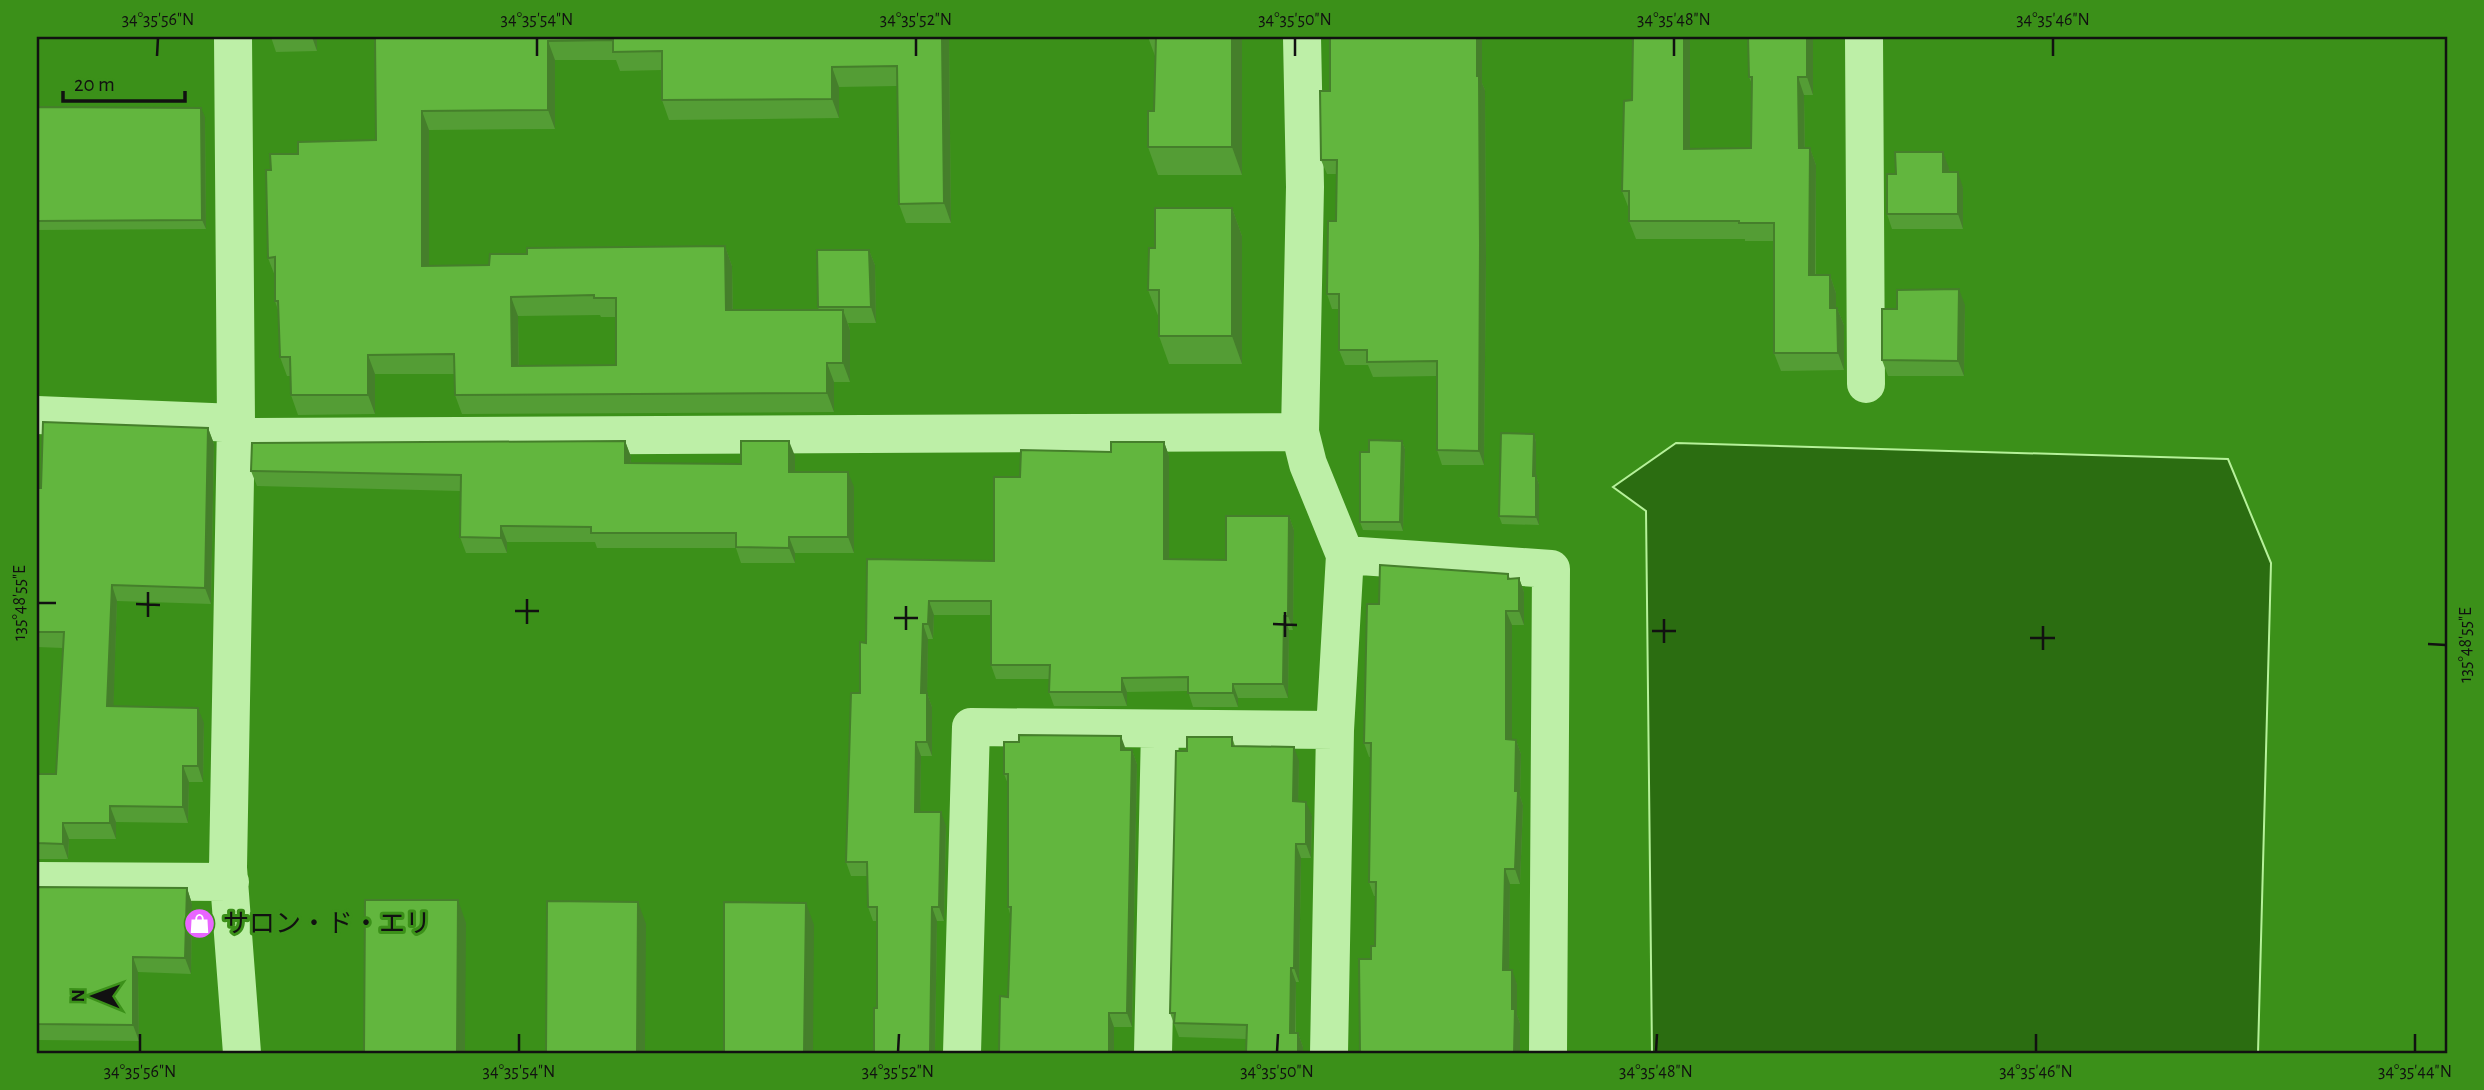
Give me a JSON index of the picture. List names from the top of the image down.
{
  "places": {
    "shop": ["サロン・ド・エリ"]
  },
  "scale_bar": "20 m",
  "north": "left",
  "coordinates": [
    "34°35'56\"N",
    "34°35'54\"N",
    "34°35'52\"N",
    "34°35'50\"N",
    "34°35'48\"N",
    "34°35'46\"N",
    "135°48'55\"E",
    "34°35'44\"N"
  ]
}
